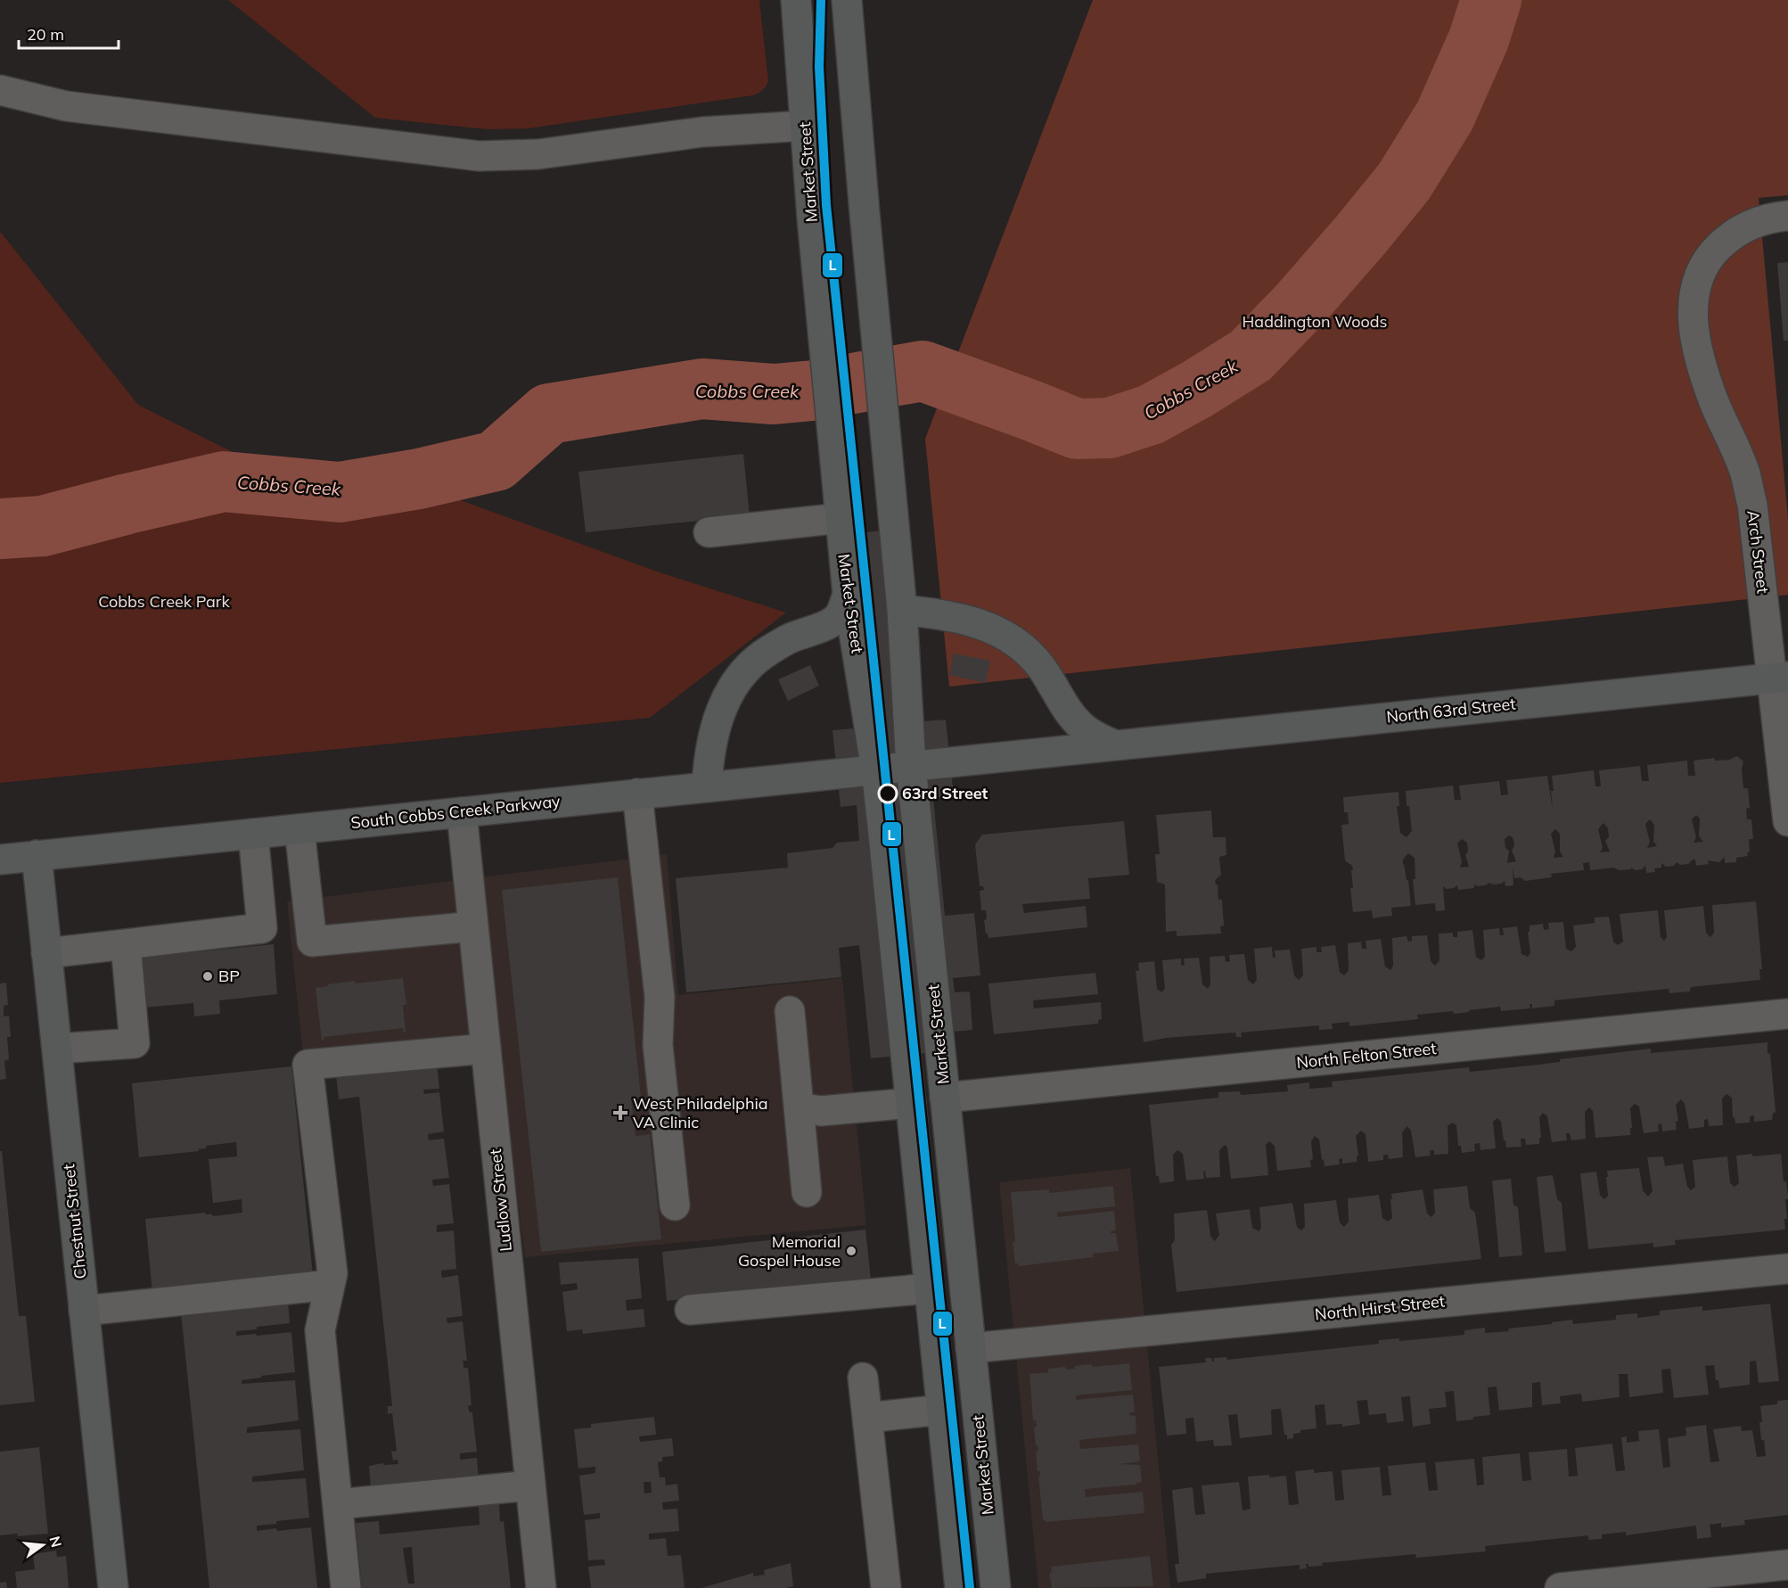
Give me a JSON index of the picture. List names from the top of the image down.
{
  "streets": {
    "main road": [
      "Market Street",
      "North 63rd Street",
      "South Cobbs Creek Parkway",
      "Chestnut Street"
    ],
    "street": [
      "Arch Street",
      "North Felton Street",
      "Ludlow Street",
      "North Hirst Street"
    ]
  },
  "crossings": [
    ["Market Street", "North 63rd Street"],
    ["Market Street", "South Cobbs Creek Parkway"],
    ["Market Street", "North Felton Street"],
    ["Market Street", "North Hirst Street"],
    ["Arch Street", "North 63rd Street"],
    ["North 63rd Street", "South Cobbs Creek Parkway"],
    ["South Cobbs Creek Parkway", "Ludlow Street"],
    ["South Cobbs Creek Parkway", "Chestnut Street"]
  ],
  "water": ["Cobbs Creek"],
  "parks": ["Haddington Woods", "Cobbs Creek Park"],
  "places": {
    "other": ["63rd Street", "BP", "Memorial Gospel House"],
    "health": ["West Philadelphia VA Clinic"]
  },
  "lines": ["transit line L"],
  "scale_bar": "20 m",
  "north": "right"
}
